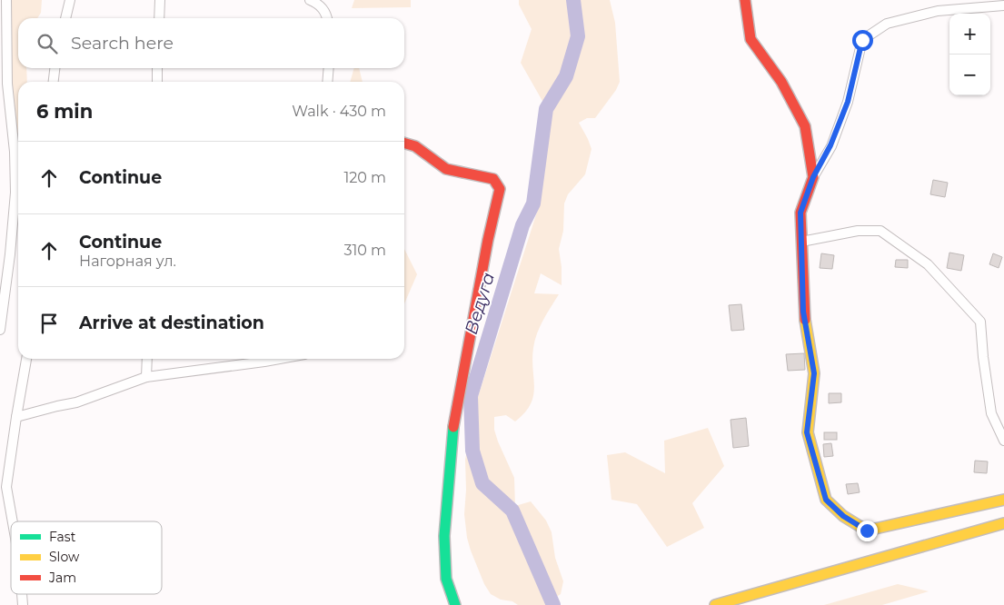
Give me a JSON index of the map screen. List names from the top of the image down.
{
  "water": ["Ведуга"],
  "legend": ["Fast", "Slow", "Jam"],
  "page": {
    "map_buttons": ["+", "−"],
    "search": "Search here",
    "heading": ["6 min", "Walk · 430 m"],
    "list": [
      ["Continue", "120 m"],
      ["Continue", "Нагорная ул.", "310 m"],
      "Arrive at destination"
    ]
  }
}
